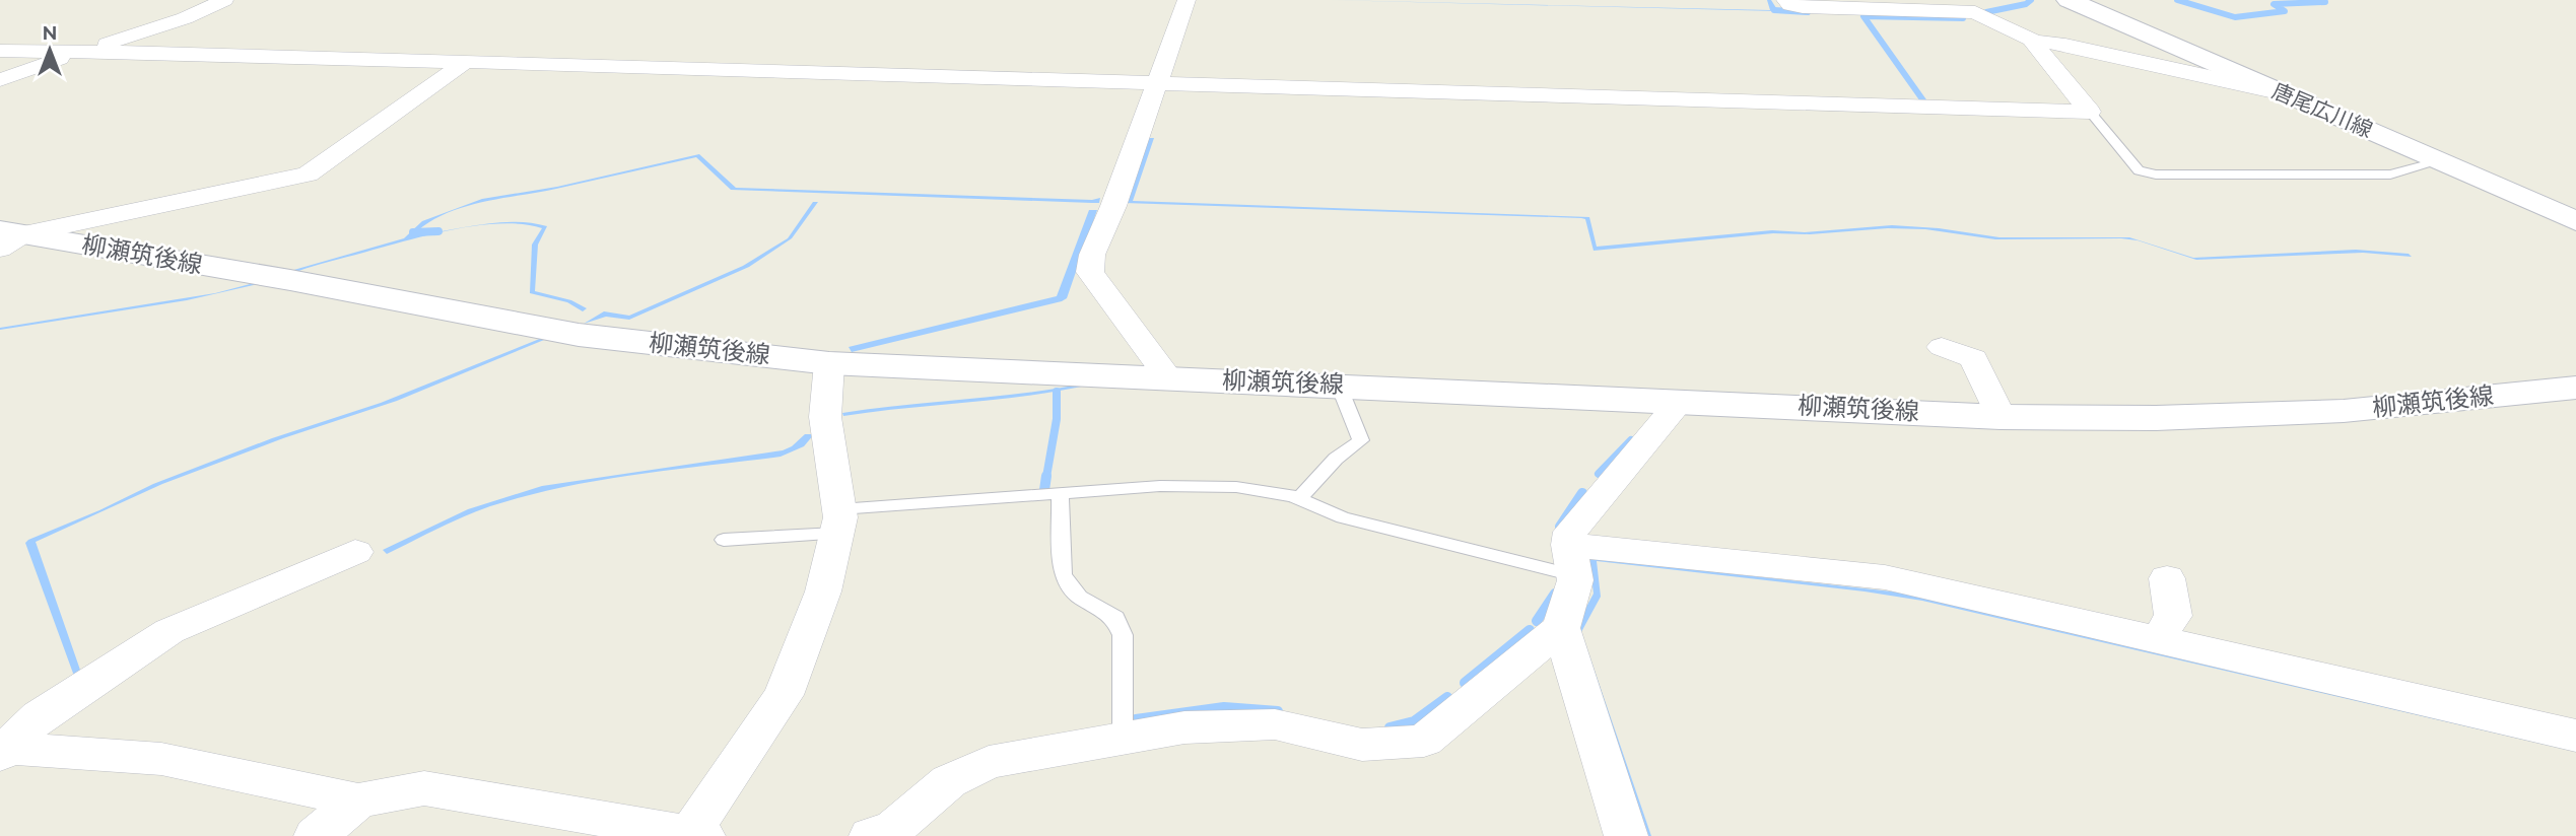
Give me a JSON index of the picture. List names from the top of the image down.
{
  "streets": {
    "main road": ["唐尾広川線", "柳瀬筑後線"]
  },
  "north": "top"
}
